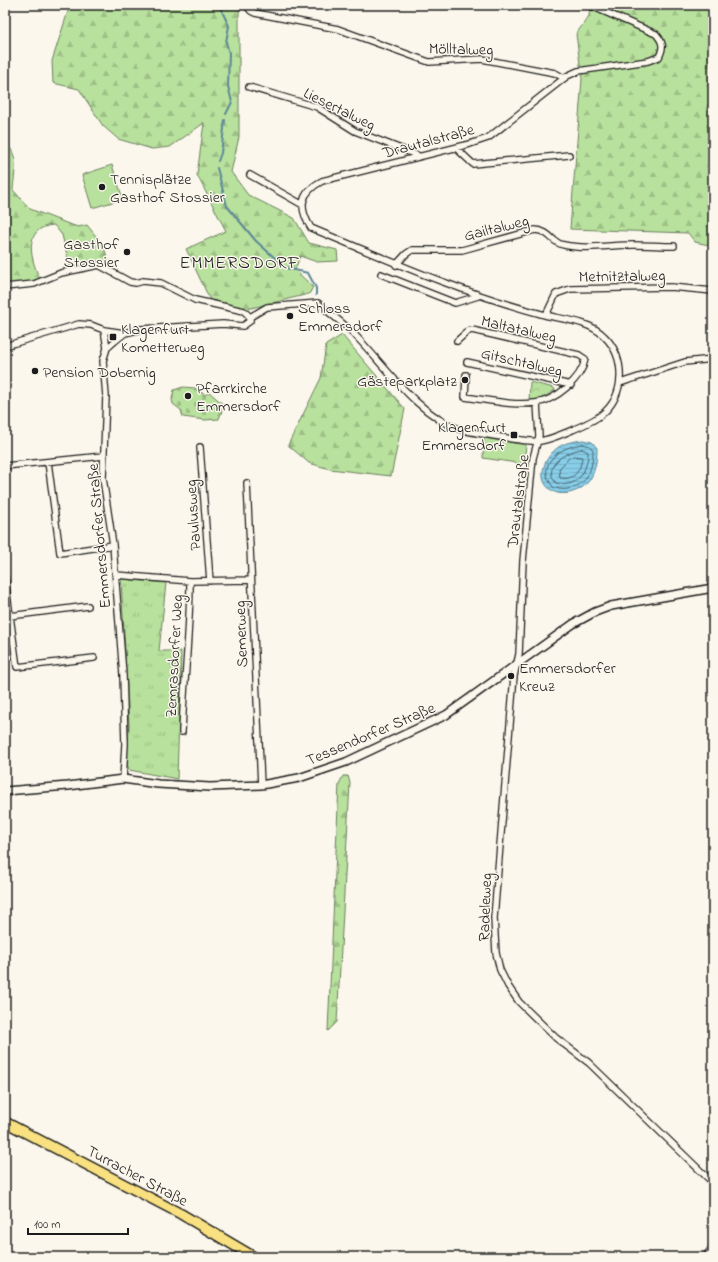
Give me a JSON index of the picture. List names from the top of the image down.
{
  "streets": {
    "main road": ["Turracher Straße"],
    "street": [
      "Mölltalweg",
      "Liesertalweg",
      "Drautalstraße",
      "Gailtalweg",
      "Metnitztalweg",
      "Maltatalweg",
      "Gitschtalweg",
      "Paulusweg",
      "Emmersdorfer Straße",
      "Semerweg",
      "Zemrasdorfer Weg",
      "Tessendorfer Straße",
      "Radeleweg"
    ]
  },
  "crossings": [
    ["Mölltalweg", "Drautalstraße"],
    ["Liesertalweg", "Drautalstraße"],
    ["Drautalstraße", "Gailtalweg"],
    ["Drautalstraße", "Metnitztalweg"],
    ["Drautalstraße", "Tessendorfer Straße"],
    ["Drautalstraße", "Radeleweg"],
    ["Maltatalweg", "Gitschtalweg"],
    ["Emmersdorfer Straße", "Tessendorfer Straße"],
    ["Semerweg", "Tessendorfer Straße"],
    ["Tessendorfer Straße", "Radeleweg"]
  ],
  "districts": ["EMMERSDORF"],
  "places": {
    "other": [
      "Tennisplätze Gasthof Stossier",
      "Gasthof Stossier",
      "Schloss Emmersdorf",
      "Pension Dobernig",
      "Gästeparkplatz",
      "Pfarrkirche Emmersdorf",
      "Emmersdorfer Kreuz"
    ],
    "transit": ["Klagenfurt Kometterweg", "Klagenfurt Emmersdorf"]
  },
  "scale_bar": "100 m"
}
